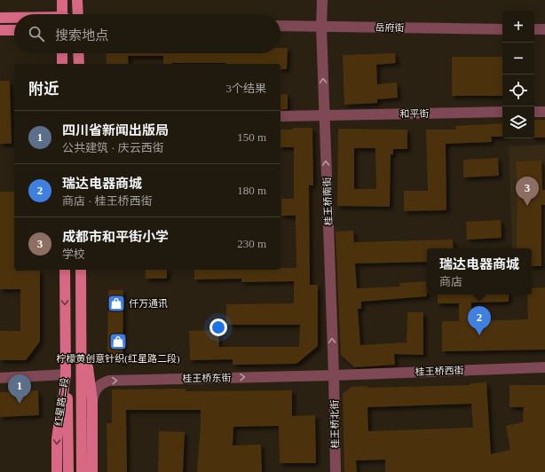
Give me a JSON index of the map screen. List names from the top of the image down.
{
  "streets": {
    "main road": ["红星路二段"],
    "street": [
      "岳府街",
      "和平街",
      "桂王桥南街",
      "桂王桥西街",
      "桂王桥东街",
      "桂王桥北街"
    ]
  },
  "crossings": [
    ["岳府街", "桂王桥南街"],
    ["和平街", "桂王桥南街"],
    ["桂王桥南街", "桂王桥西街"],
    ["桂王桥南街", "桂王桥东街"],
    ["桂王桥南街", "桂王桥北街"],
    ["桂王桥西街", "桂王桥东街"],
    ["桂王桥西街", "桂王桥北街"],
    ["桂王桥东街", "红星路二段"],
    ["桂王桥东街", "桂王桥北街"]
  ],
  "one_way": ["桂王桥南街", "桂王桥东街"],
  "places": {
    "shop": ["仟万通讯", "柠檬黄创意针织(红星路二段)"]
  },
  "page": {
    "map_buttons": ["+", "−"],
    "search": "搜索地点",
    "heading": ["附近", "3个结果"],
    "list": [
      {
        "mark": "1",
        "name": "四川省新闻出版局",
        "note": "公共建筑 · 庆云西街",
        "value": "150 m"
      },
      {
        "mark": "2",
        "name": "瑞达电器商城",
        "note": "商店 · 桂王桥西街",
        "value": "180 m"
      },
      {
        "mark": "3",
        "name": "成都市和平街小学",
        "note": "学校",
        "value": "230 m"
      }
    ],
    "pins": ["3", "2", "1"],
    "popup": ["瑞达电器商城", "商店"]
  }
}
